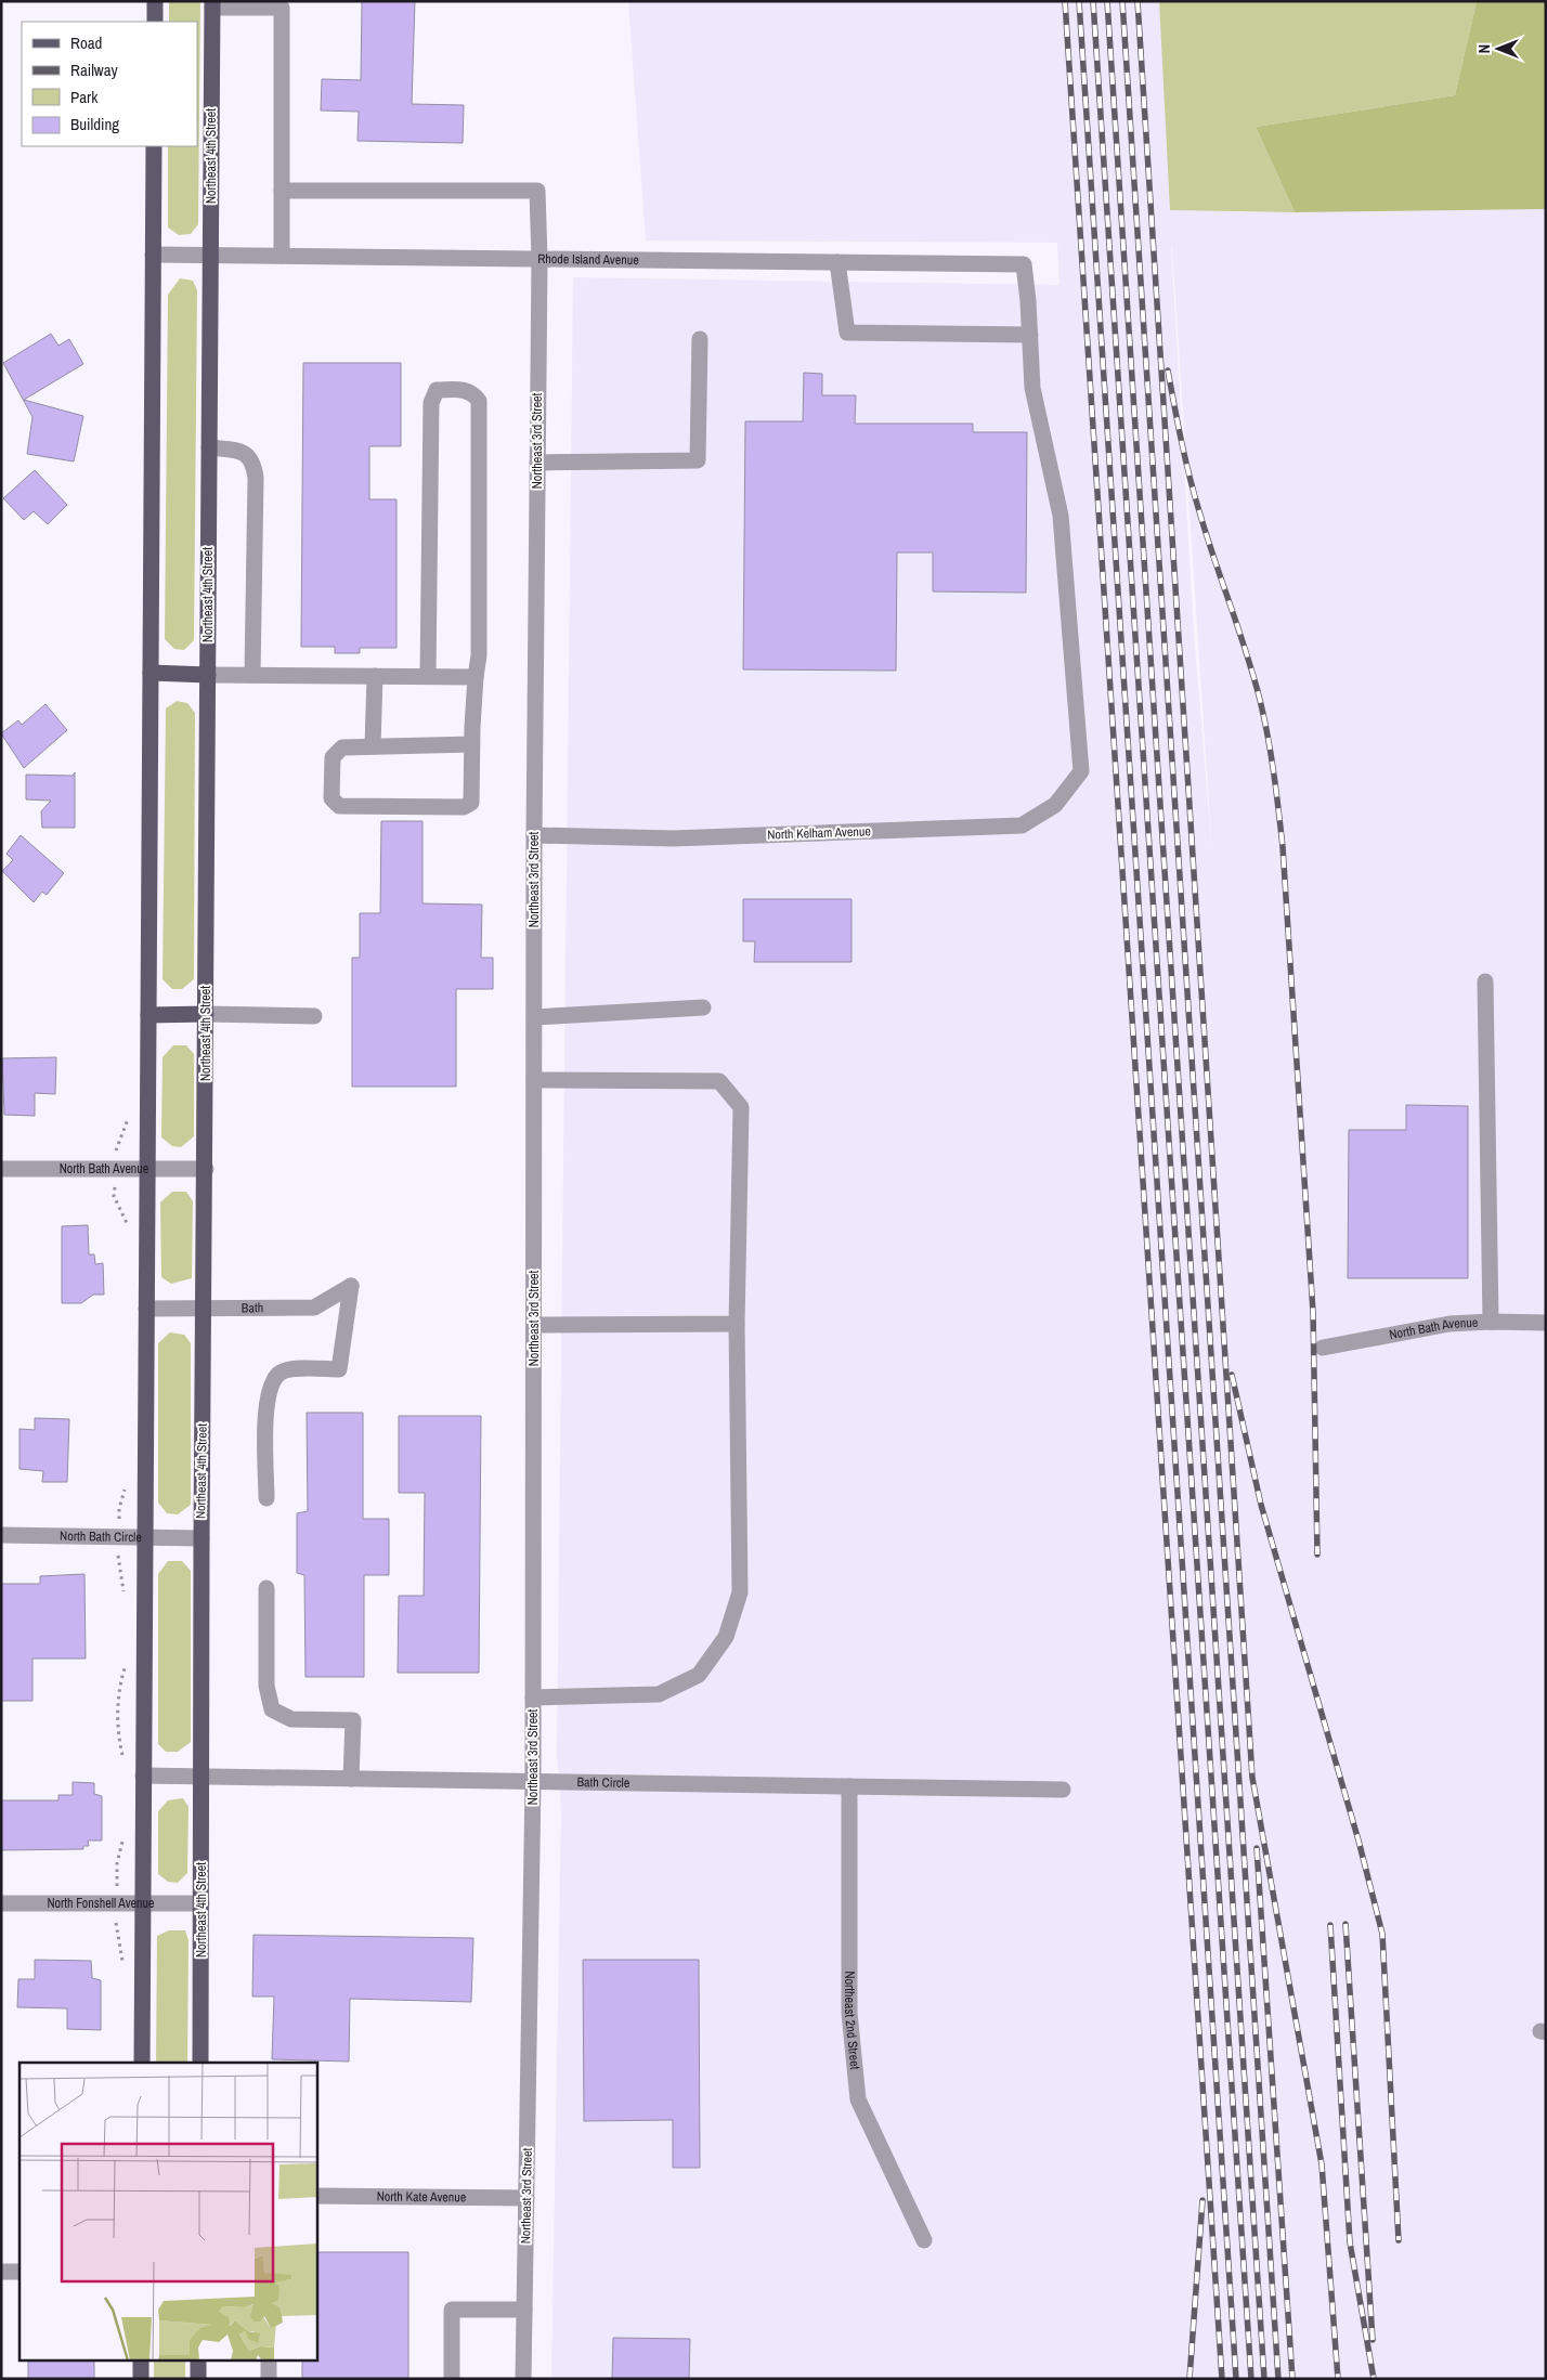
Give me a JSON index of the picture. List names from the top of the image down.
{
  "streets": {
    "main road": ["Northeast 4th Street"],
    "street": [
      "Rhode Island Avenue",
      "Northeast 3rd Street",
      "North Kelham Avenue",
      "North Bath Avenue",
      "Bath",
      "North Bath Circle",
      "Bath Circle",
      "North Fonshell Avenue",
      "Northeast 2nd Street",
      "North Kate Avenue"
    ]
  },
  "crossings": [
    ["Northeast 4th Street", "Rhode Island Avenue"],
    ["Northeast 4th Street", "North Bath Avenue"],
    ["Northeast 4th Street", "Bath"],
    ["Northeast 4th Street", "North Bath Circle"],
    ["Northeast 4th Street", "Bath Circle"],
    ["Northeast 4th Street", "North Fonshell Avenue"],
    ["Rhode Island Avenue", "Northeast 3rd Street"],
    ["Rhode Island Avenue", "North Kelham Avenue"],
    ["Northeast 3rd Street", "North Kelham Avenue"],
    ["Northeast 3rd Street", "Bath Circle"],
    ["Northeast 3rd Street", "North Kate Avenue"],
    ["Bath Circle", "Northeast 2nd Street"]
  ],
  "legend": [
    "Road",
    "Railway",
    "Park",
    "Building"
  ],
  "north": "left"
}
